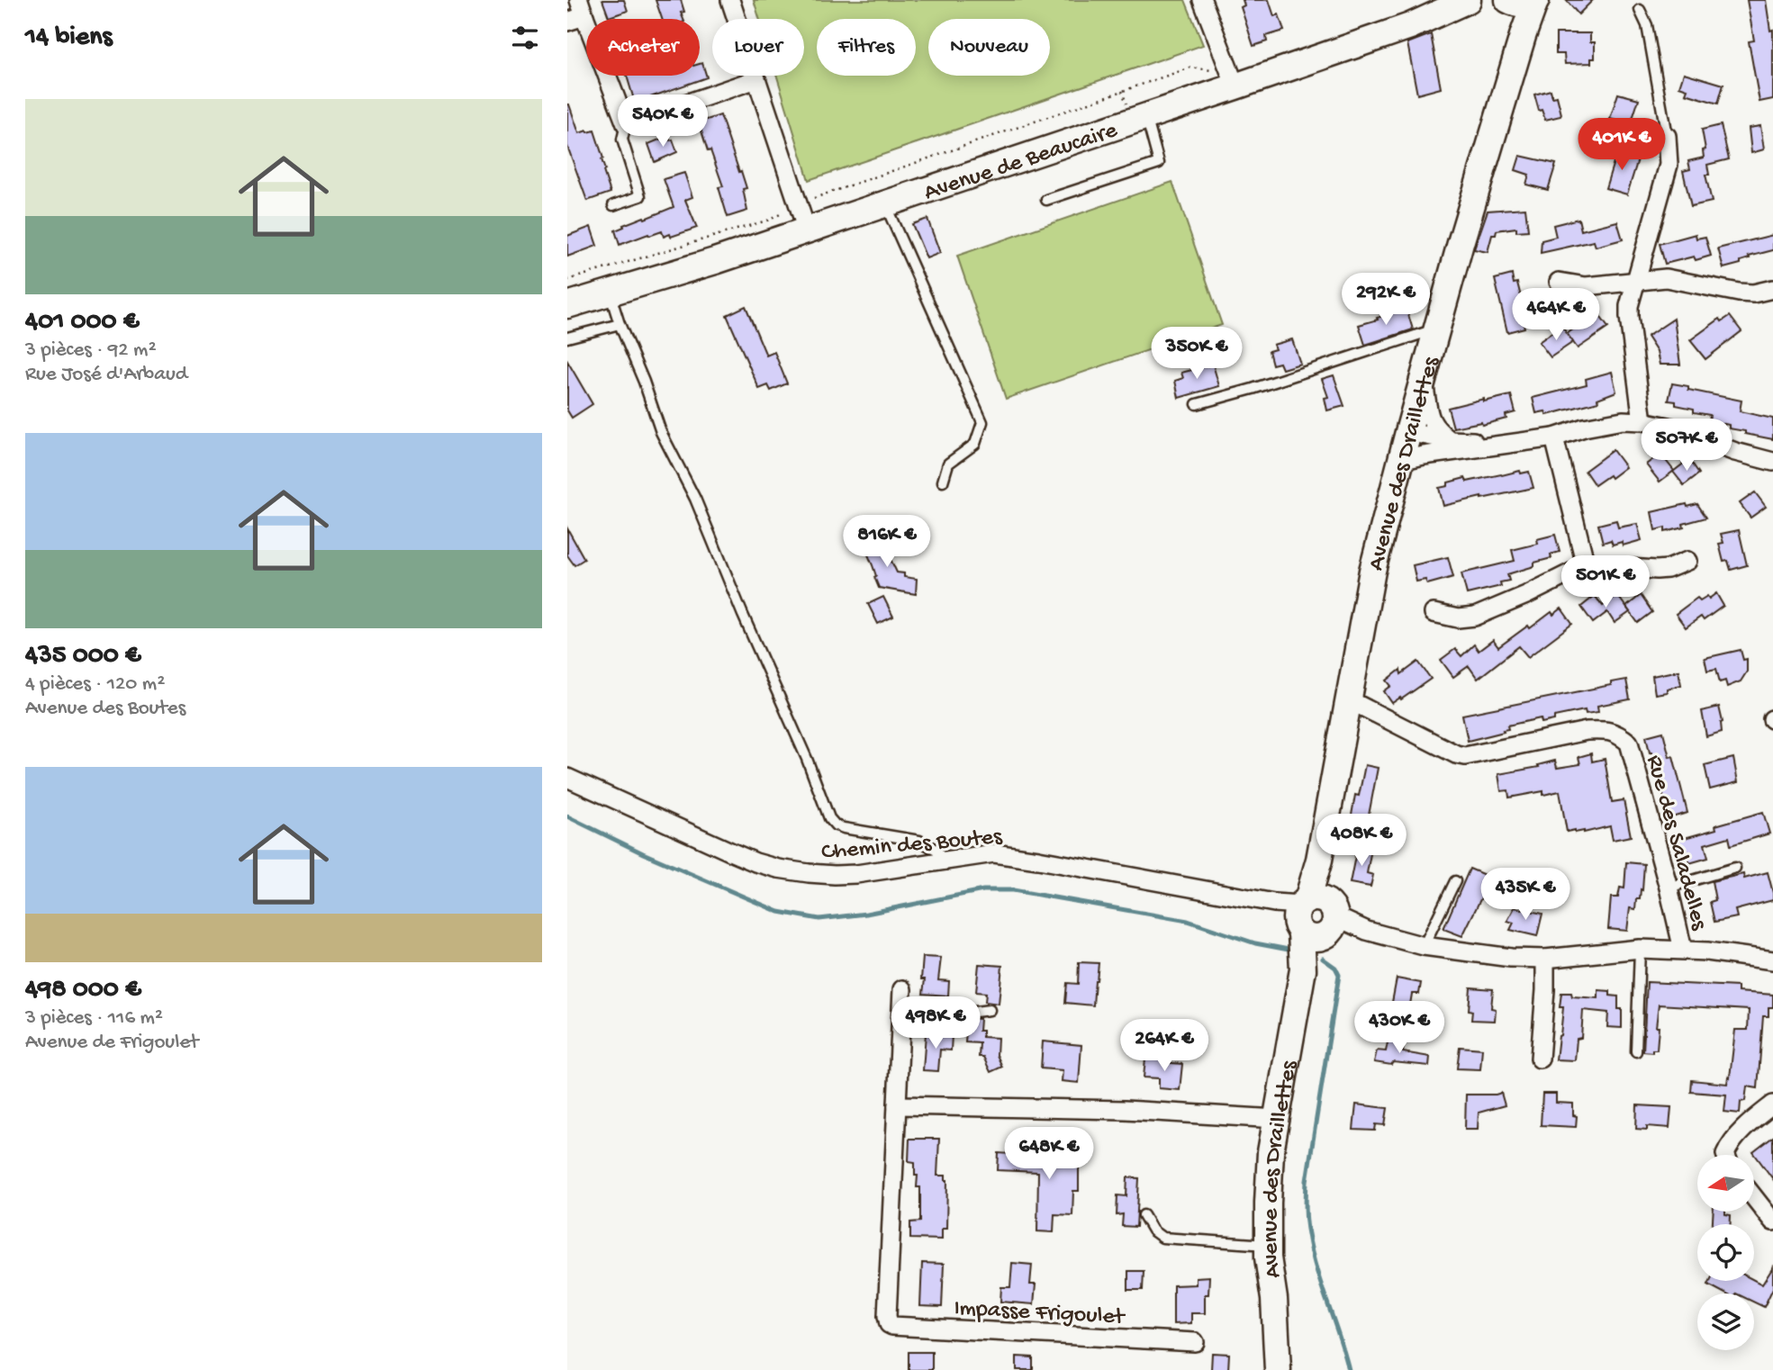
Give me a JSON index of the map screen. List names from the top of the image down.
{
  "streets": {
    "street": [
      "Avenue de Beaucaire",
      "Avenue des Draillettes",
      "Chemin des Boutes",
      "Rue des Saladelles",
      "Impasse Frigoulet"
    ]
  },
  "crossings": [
    ["Avenue des Draillettes", "Chemin des Boutes"],
    ["Avenue des Draillettes", "Rue des Saladelles"],
    ["Chemin des Boutes", "Rue des Saladelles"]
  ],
  "north": "left",
  "page": {
    "heading": "14 biens",
    "chip": [
      "Acheter",
      "Louer",
      "Filtres",
      "Nouveau"
    ],
    "list": [
      {
        "name": "401 000 €",
        "note": "3 pièces · 92 m² · Rue José d'Arbaud"
      },
      {
        "name": "435 000 €",
        "note": "4 pièces · 120 m² · Avenue des Boutes"
      },
      {
        "name": "498 000 €",
        "note": "3 pièces · 116 m² · Avenue de Frigoulet"
      }
    ],
    "price": [
      "540K €",
      "401K €",
      "292K €",
      "464K €",
      "350K €",
      "507K €",
      "816K €",
      "501K €",
      "408K €",
      "435K €",
      "498K €",
      "430K €",
      "264K €",
      "648K €"
    ]
  }
}
